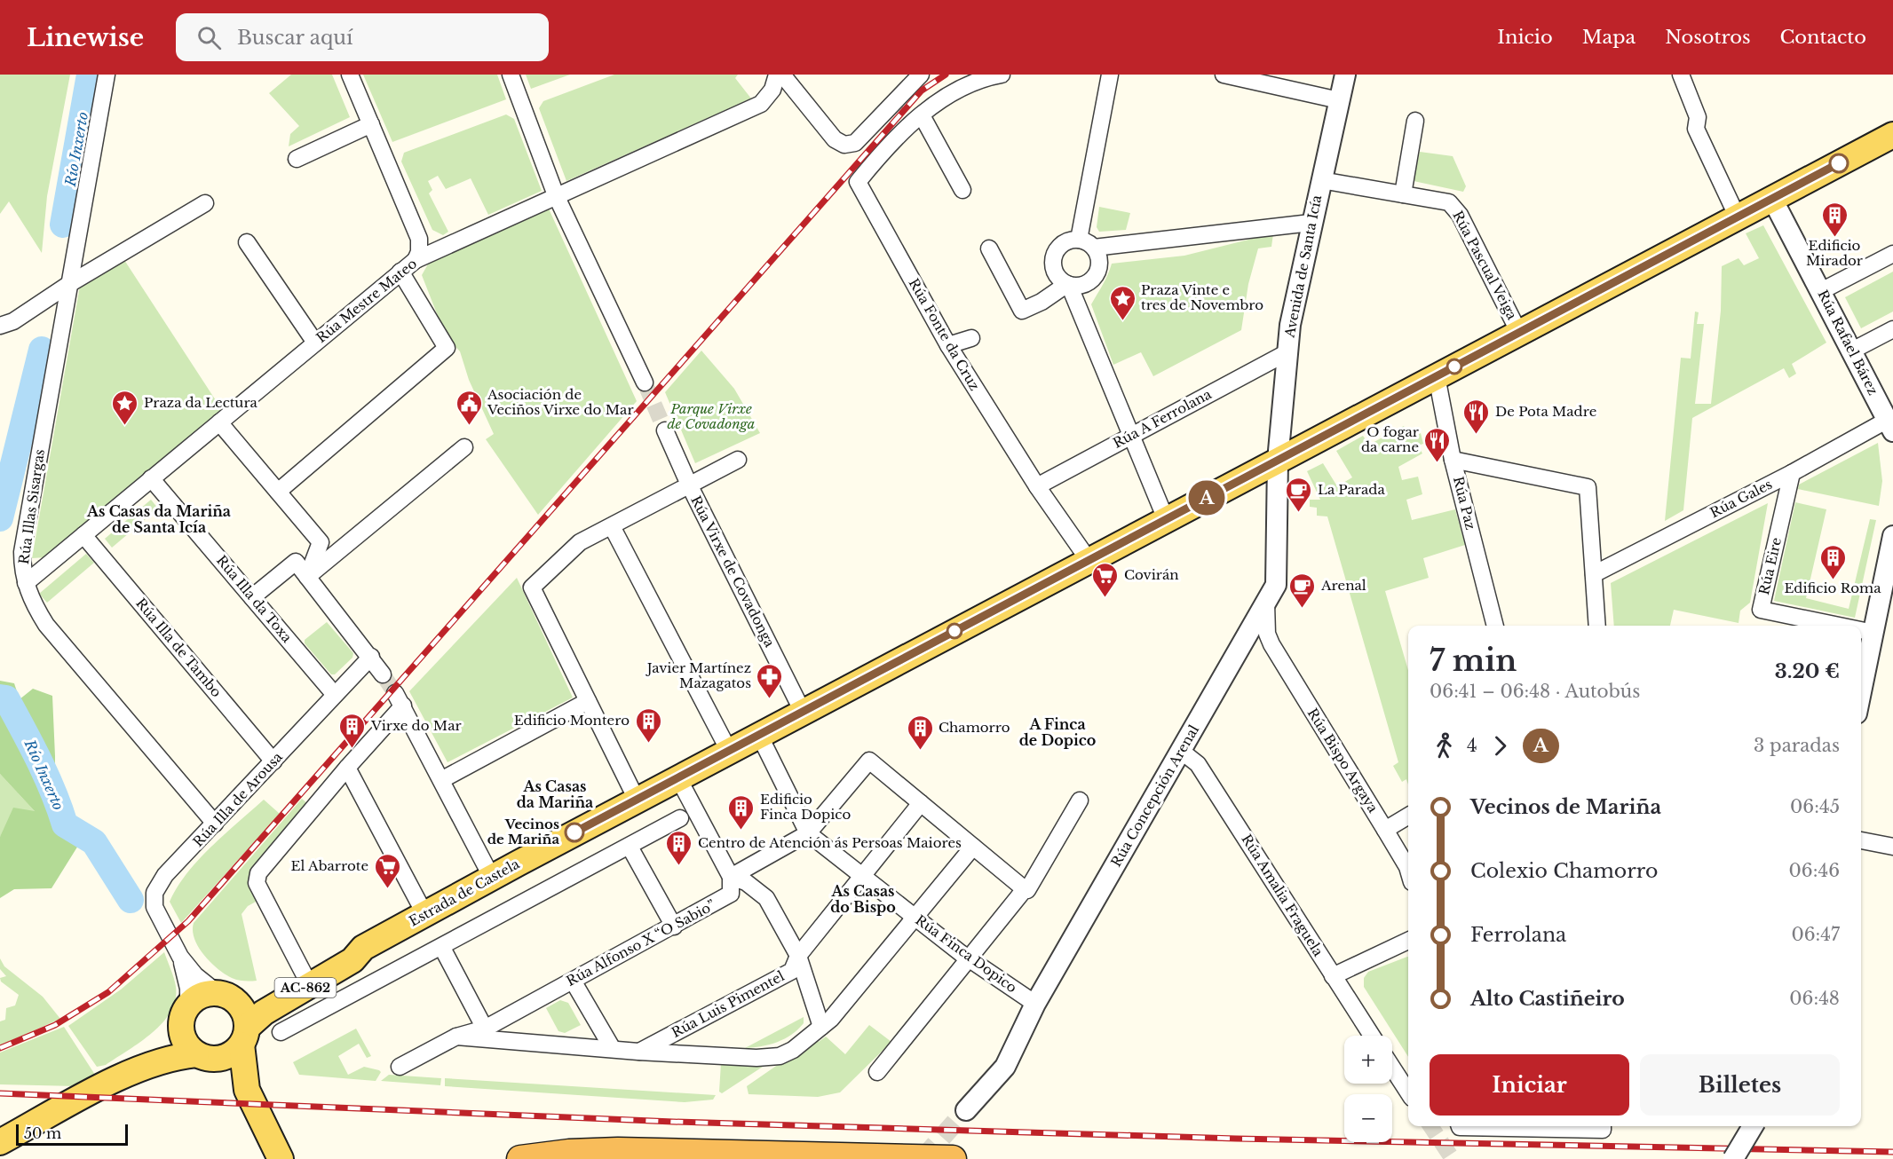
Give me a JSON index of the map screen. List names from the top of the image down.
{
  "streets": {
    "main road": ["Estrada de Castela", "AC-862"],
    "street": [
      "Rúa Pascual Veiga",
      "Avenida de Santa Icía",
      "Rúa Mestre Mateo",
      "Rúa Fonte da Cruz",
      "Rúa Rafael Bárez",
      "Rúa A Ferrolana",
      "Rúa Gales",
      "Rúa Paz",
      "Rúa Illas Sisargas",
      "Rúa Eire",
      "Rúa Virxe de Covadonga",
      "Rúa Illa da Toxa",
      "Rúa Illa de Tambo",
      "Rúa Bispo Argaya",
      "Rúa Concepción Arenal",
      "Rúa Illa de Arousa",
      "Rúa Amalia Fraguela",
      "Rúa Alfonso X “O Sabio”",
      "Rúa Finca Dopico",
      "Rúa Luis Pimentel"
    ]
  },
  "crossings": [
    ["Rúa Pascual Veiga", "Avenida de Santa Icía"],
    ["Rúa Pascual Veiga", "Estrada de Castela"],
    ["Avenida de Santa Icía", "Rúa A Ferrolana"],
    ["Avenida de Santa Icía", "Rúa Concepción Arenal"],
    ["Avenida de Santa Icía", "Estrada de Castela"],
    ["Rúa Mestre Mateo", "Rúa Illas Sisargas"],
    ["Rúa Mestre Mateo", "Rúa Illa da Toxa"],
    ["Rúa Mestre Mateo", "Rúa Illa de Tambo"],
    ["Rúa Fonte da Cruz", "Rúa A Ferrolana"],
    ["Rúa Fonte da Cruz", "Estrada de Castela"],
    ["Rúa Rafael Bárez", "Rúa Gales"],
    ["Rúa Rafael Bárez", "Estrada de Castela"],
    ["Rúa Gales", "Rúa Eire"],
    ["Rúa Paz", "Estrada de Castela"],
    ["Rúa Illas Sisargas", "Rúa Illa de Arousa"],
    ["Rúa Virxe de Covadonga", "Estrada de Castela"],
    ["Rúa Illa da Toxa", "Rúa Illa de Arousa"],
    ["Rúa Illa de Tambo", "Rúa Illa de Arousa"],
    ["Rúa Bispo Argaya", "Rúa Concepción Arenal"],
    ["Rúa Concepción Arenal", "Estrada de Castela"],
    ["Rúa Concepción Arenal", "Rúa Amalia Fraguela"],
    ["Rúa Concepción Arenal", "Rúa Finca Dopico"],
    ["Rúa Illa de Arousa", "AC-862"],
    ["Estrada de Castela", "Rúa Finca Dopico"],
    ["Estrada de Castela", "AC-862"],
    ["Rúa Finca Dopico", "Rúa Luis Pimentel"]
  ],
  "districts": [
    "As Casas da Mariña de Santa Icía",
    "A Finca de Dopico",
    "As Casas da Mariña",
    "As Casas do Bispo"
  ],
  "water": ["Río Inxerto"],
  "parks": ["Parque Virxe de Covadonga"],
  "places": {
    "building": [
      "Edificio Mirador",
      "Edificio Roma",
      "Edificio Montero",
      "Virxe do Mar",
      "Chamorro",
      "Edificio Finca Dopico",
      "Centro de Atención ás Persoas Maiores"
    ],
    "place": ["Praza Vinte e tres de Novembro", "Praza da Lectura"],
    "public building": ["Asociación de Veciños Virxe do Mar"],
    "restaurant": ["De Pota Madre", "O fogar da carne"],
    "cafe": ["La Parada", "Arenal"],
    "supermarket": ["Covirán", "El Abarrote"],
    "pharmacy": ["Javier Martínez Mazagatos"],
    "other": ["Vecinos de Mariña"]
  },
  "lines": ["bus line A"],
  "scale_bar": "50 m",
  "page": {
    "header": "Linewise",
    "search": "Buscar aquí",
    "nav": [
      "Inicio",
      "Mapa",
      "Nosotros",
      "Contacto"
    ],
    "on_map": "A",
    "heading": ["7 min", "06:41 – 06:48 · Autobús", "3.20 €"],
    "legs": ["4", "A", "3 paradas"],
    "list": [
      {
        "name": "Vecinos de Mariña",
        "value": "06:45"
      },
      {
        "name": "Colexio Chamorro",
        "value": "06:46"
      },
      {
        "name": "Ferrolana",
        "value": "06:47"
      },
      {
        "name": "Alto Castiñeiro",
        "value": "06:48"
      }
    ],
    "map_buttons": ["+", "−"],
    "buttons": ["Iniciar", "Billetes"],
    "scale": "50 m"
  }
}
